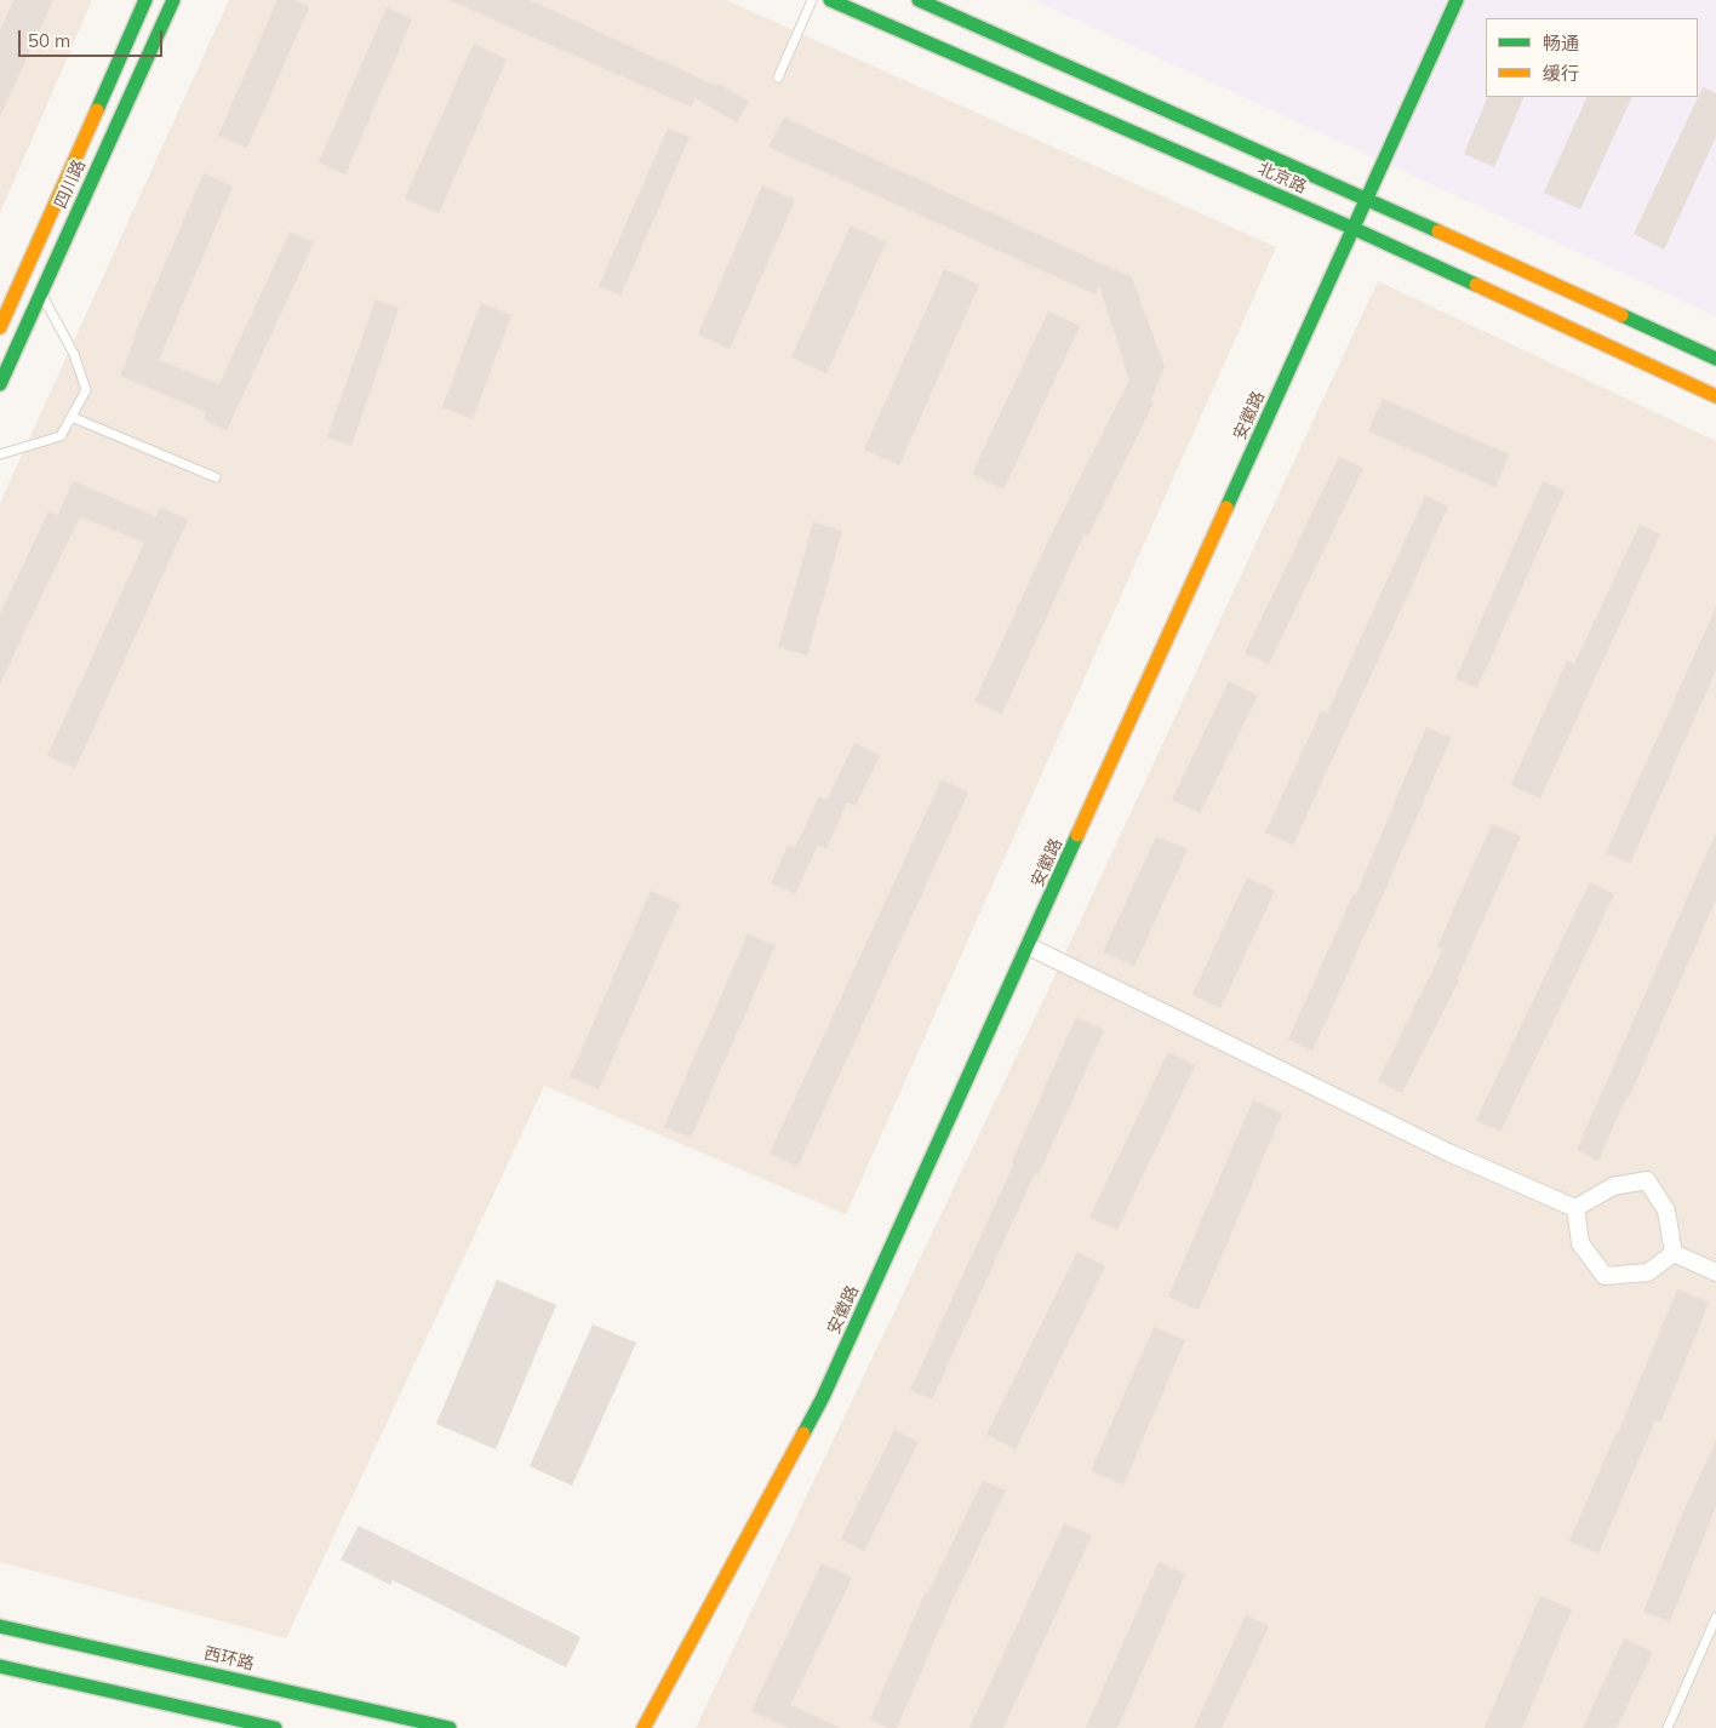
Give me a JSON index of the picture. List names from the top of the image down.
{
  "streets": {
    "street": [
      "北京路",
      "四川路",
      "安徽路",
      "西环路"
    ]
  },
  "crossings": [
    ["北京路", "安徽路"]
  ],
  "legend": ["畅通", "缓行"],
  "scale_bar": "50 m"
}
